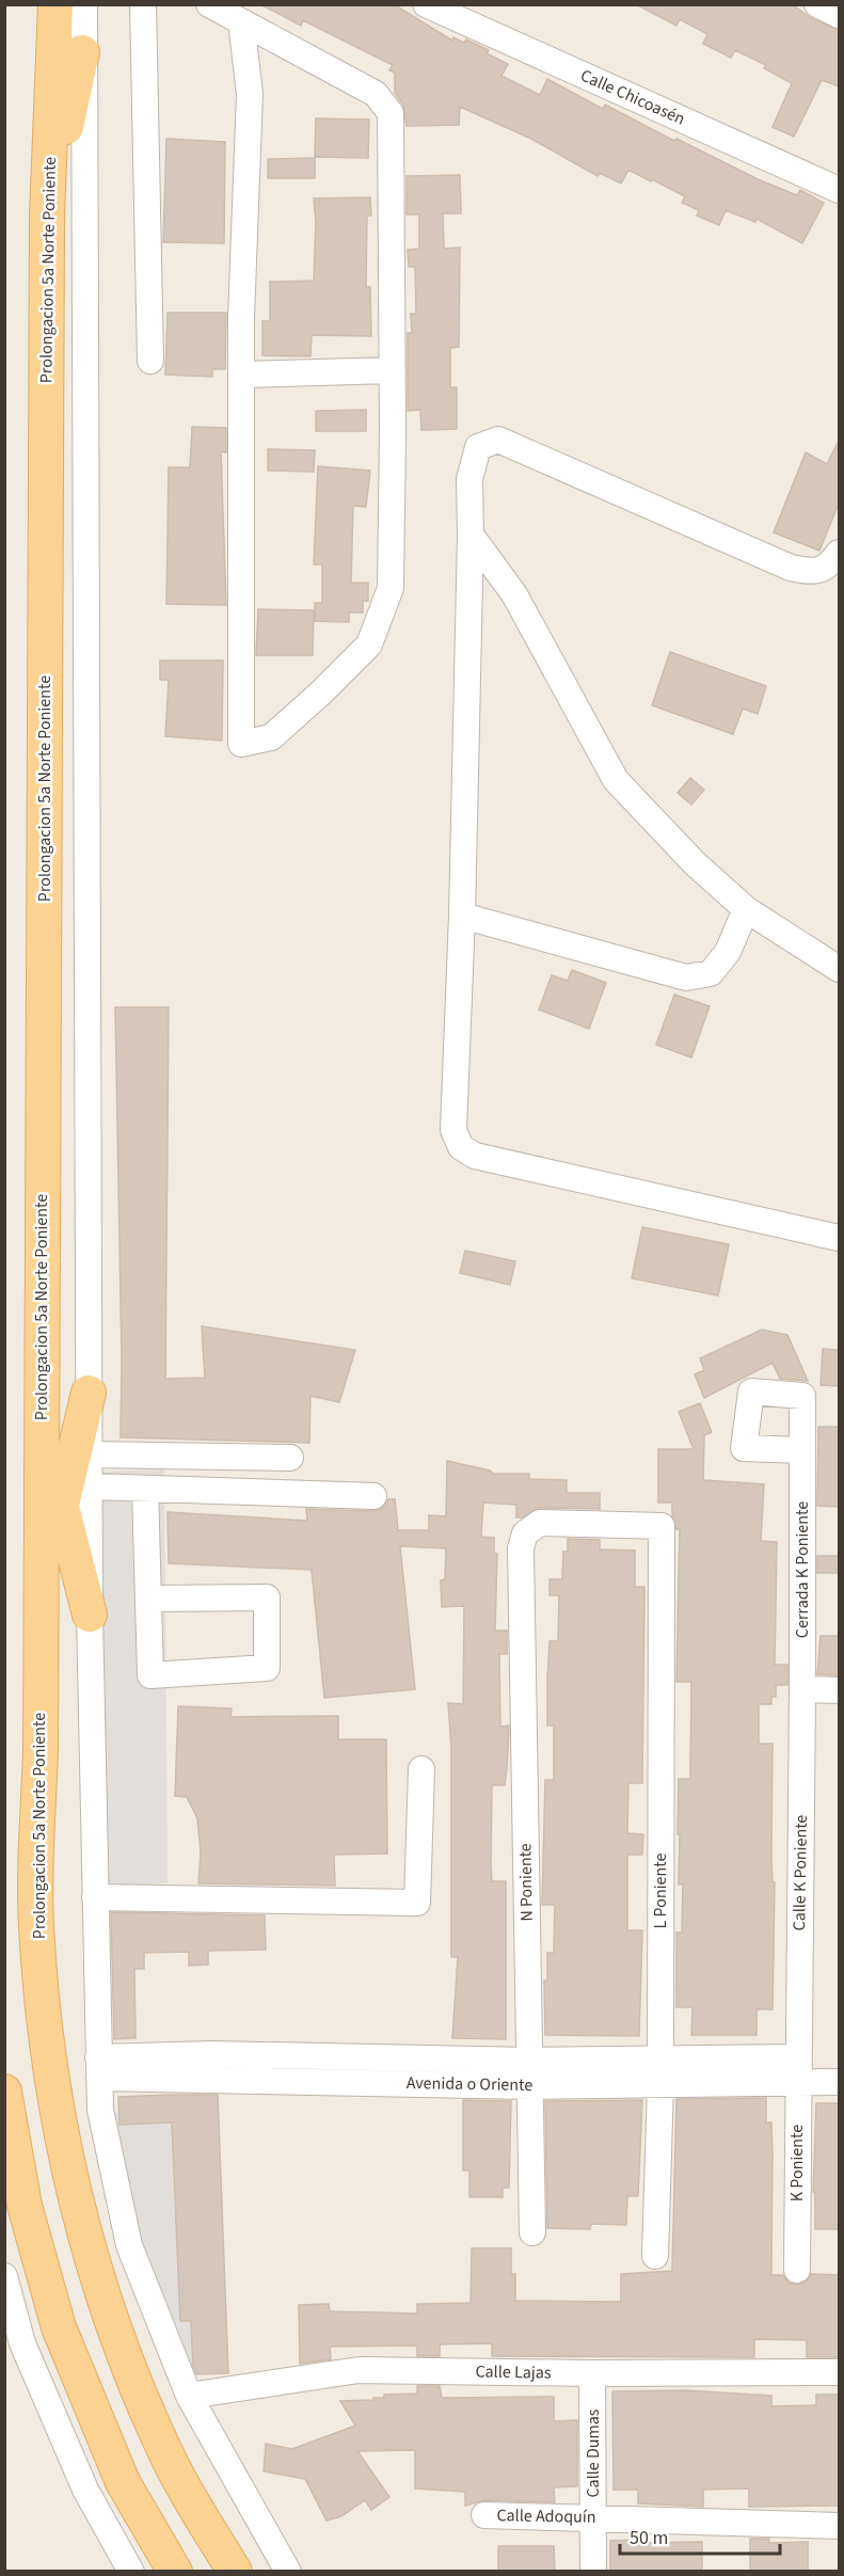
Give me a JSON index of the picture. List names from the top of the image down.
{
  "streets": {
    "main road": ["Prolongacion 5a Norte Poniente"],
    "street": [
      "Calle Chicoasén",
      "Cerrada K Poniente",
      "Calle K Poniente",
      "N Poniente",
      "L Poniente",
      "Avenida o Oriente",
      "K Poniente",
      "Calle Lajas",
      "Calle Dumas",
      "Calle Adoquín"
    ]
  },
  "crossings": [
    ["Cerrada K Poniente", "Calle K Poniente"],
    ["Calle K Poniente", "Avenida o Oriente"],
    ["Calle K Poniente", "K Poniente"],
    ["N Poniente", "L Poniente"],
    ["N Poniente", "Avenida o Oriente"],
    ["L Poniente", "Avenida o Oriente"],
    ["Avenida o Oriente", "K Poniente"],
    ["Calle Lajas", "Calle Dumas"],
    ["Calle Dumas", "Calle Adoquín"]
  ],
  "scale_bar": "50 m"
}
